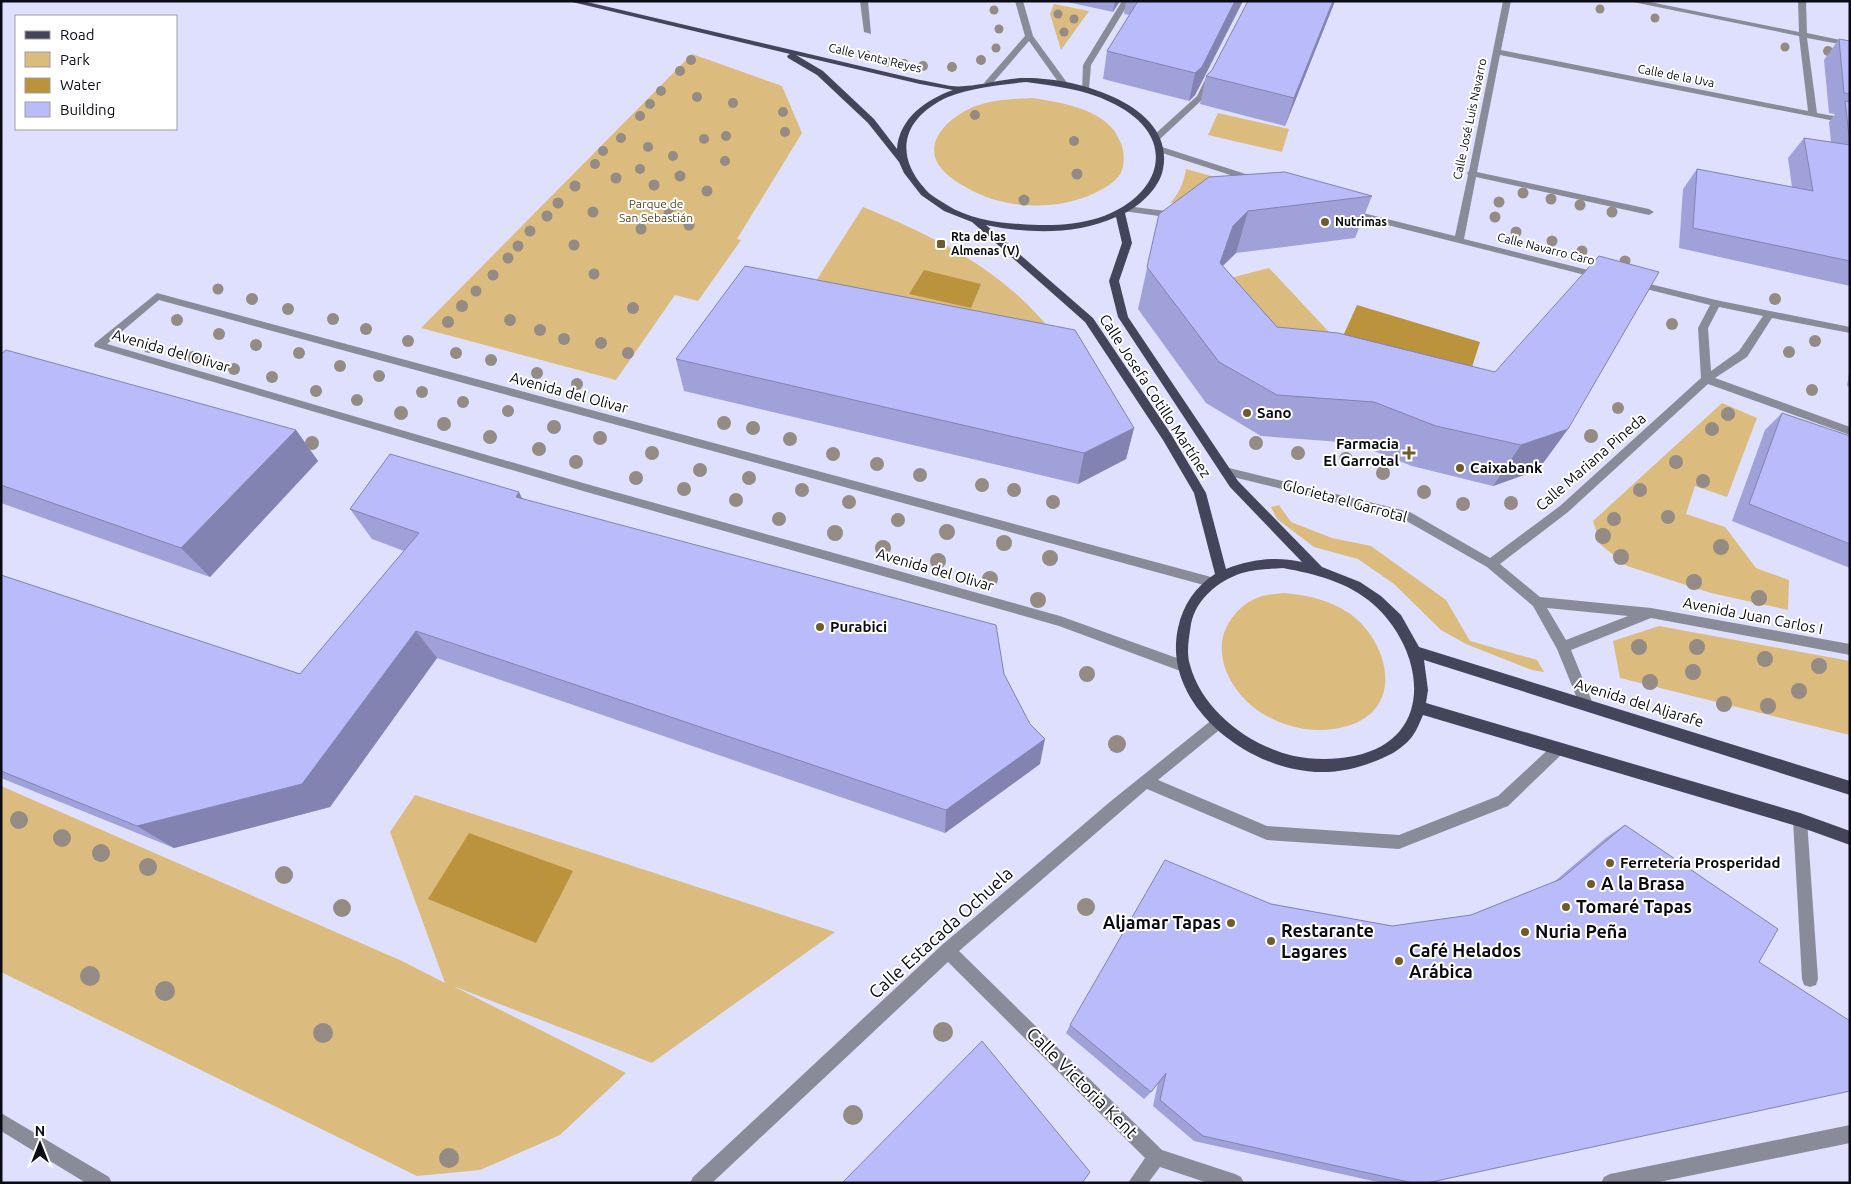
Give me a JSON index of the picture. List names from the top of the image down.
{
  "streets": {
    "main road": ["Calle Venta Reyes", "Calle Josefa Cotillo Martínez", "Avenida del Aljarafe"],
    "street": [
      "Calle de la Uva",
      "Calle José Luis Navarro",
      "Calle Navarro Caro",
      "Avenida del Olivar",
      "Calle Mariana Pineda",
      "Glorieta el Garrotal",
      "Avenida Juan Carlos I",
      "Calle Estacada Ochuela",
      "Calle Victoria Kent"
    ]
  },
  "crossings": [
    ["Calle Venta Reyes", "Calle Josefa Cotillo Martínez"],
    ["Calle de la Uva", "Calle José Luis Navarro"],
    ["Calle José Luis Navarro", "Calle Navarro Caro"],
    ["Calle Navarro Caro", "Calle Mariana Pineda"],
    ["Avenida del Olivar", "Calle Josefa Cotillo Martínez"],
    ["Calle Josefa Cotillo Martínez", "Glorieta el Garrotal"],
    ["Calle Mariana Pineda", "Glorieta el Garrotal"],
    ["Glorieta el Garrotal", "Avenida Juan Carlos I"],
    ["Glorieta el Garrotal", "Avenida del Aljarafe"],
    ["Calle Estacada Ochuela", "Calle Victoria Kent"]
  ],
  "parks": ["Parque de San Sebastián"],
  "places": {
    "other": [
      "Nutrimas",
      "Sano",
      "Caixabank",
      "Purabici",
      "Ferretería Prosperidad",
      "A la Brasa",
      "Tomaré Tapas",
      "Aljamar Tapas",
      "Nuria Peña",
      "Restarante Lagares",
      "Café Helados Arábica"
    ],
    "transit": ["Rta de las Almenas (V)"],
    "health": ["Farmacia El Garrotal"]
  },
  "legend": [
    "Road",
    "Park",
    "Water",
    "Building"
  ],
  "north": "top"
}
